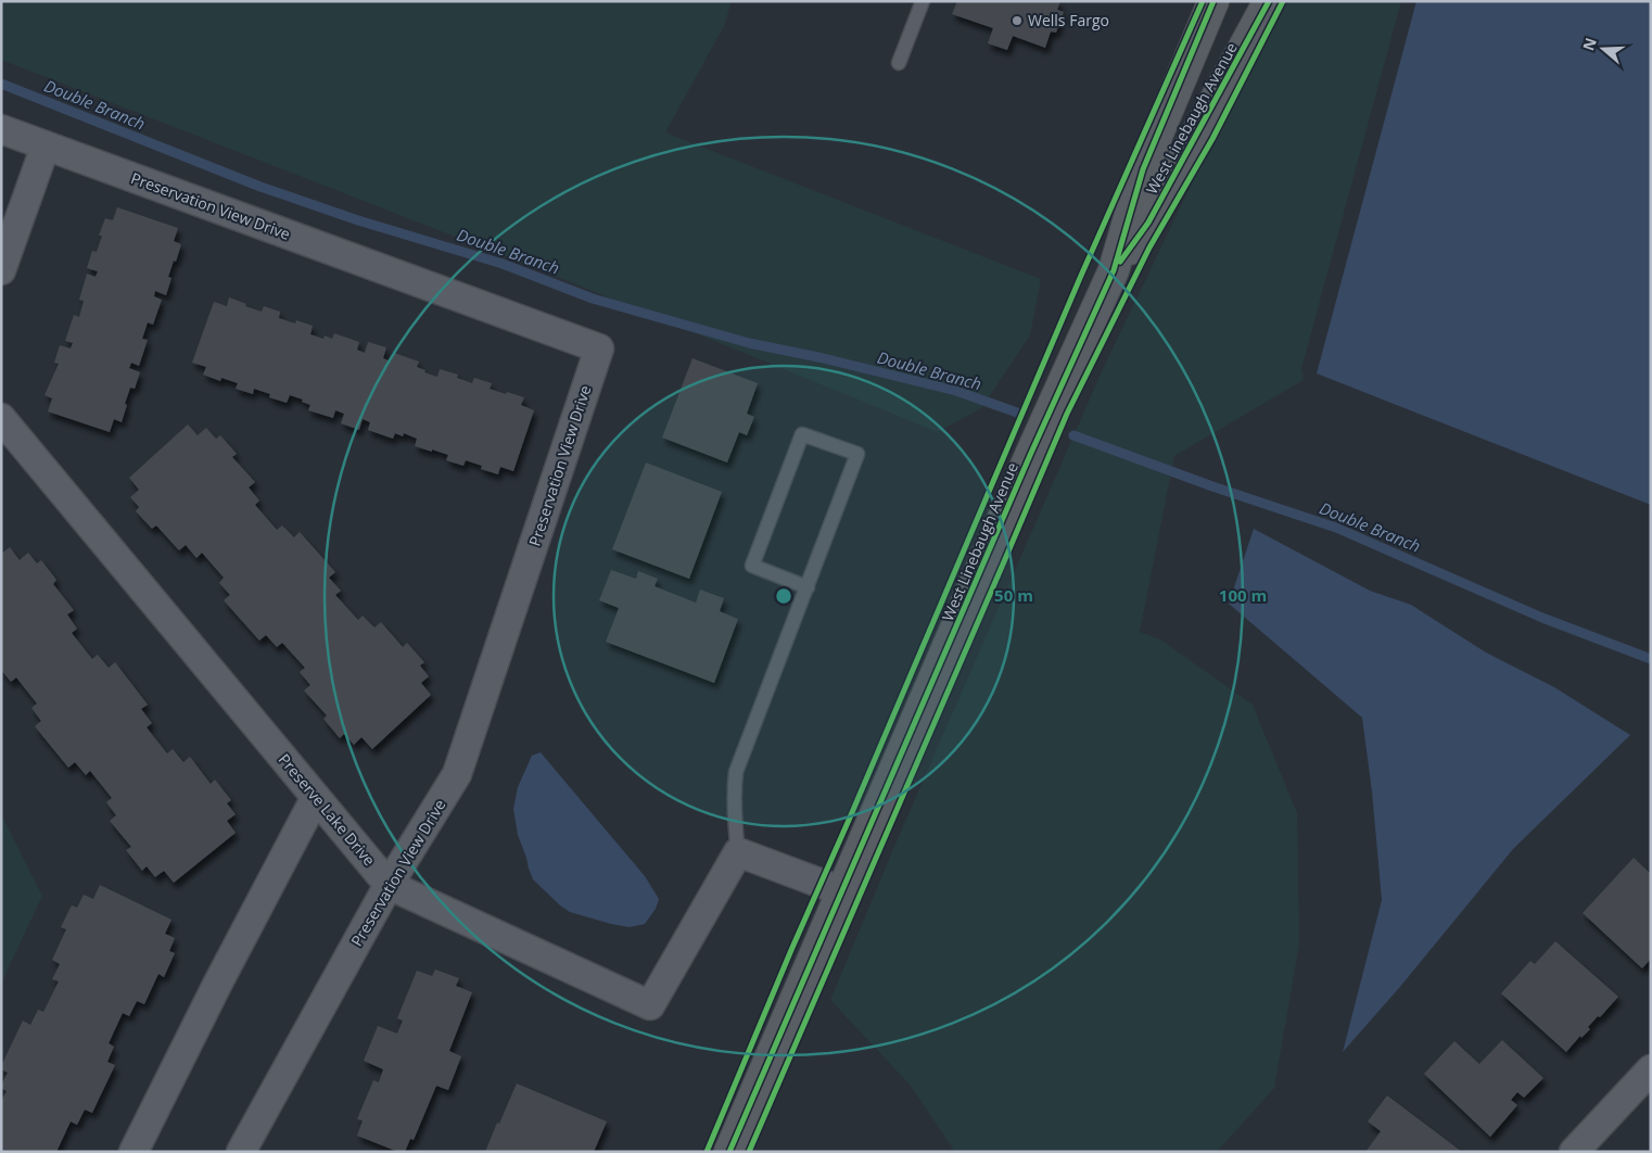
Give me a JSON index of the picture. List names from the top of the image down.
{
  "streets": {
    "main road": ["West Linebaugh Avenue"],
    "street": ["Preservation View Drive", "Preserve Lake Drive"]
  },
  "crossings": [
    ["Preservation View Drive", "Preserve Lake Drive"]
  ],
  "water": ["Double Branch"],
  "places": ["Wells Fargo"],
  "north": "left",
  "rings": ["50 m", "100 m"]
}
